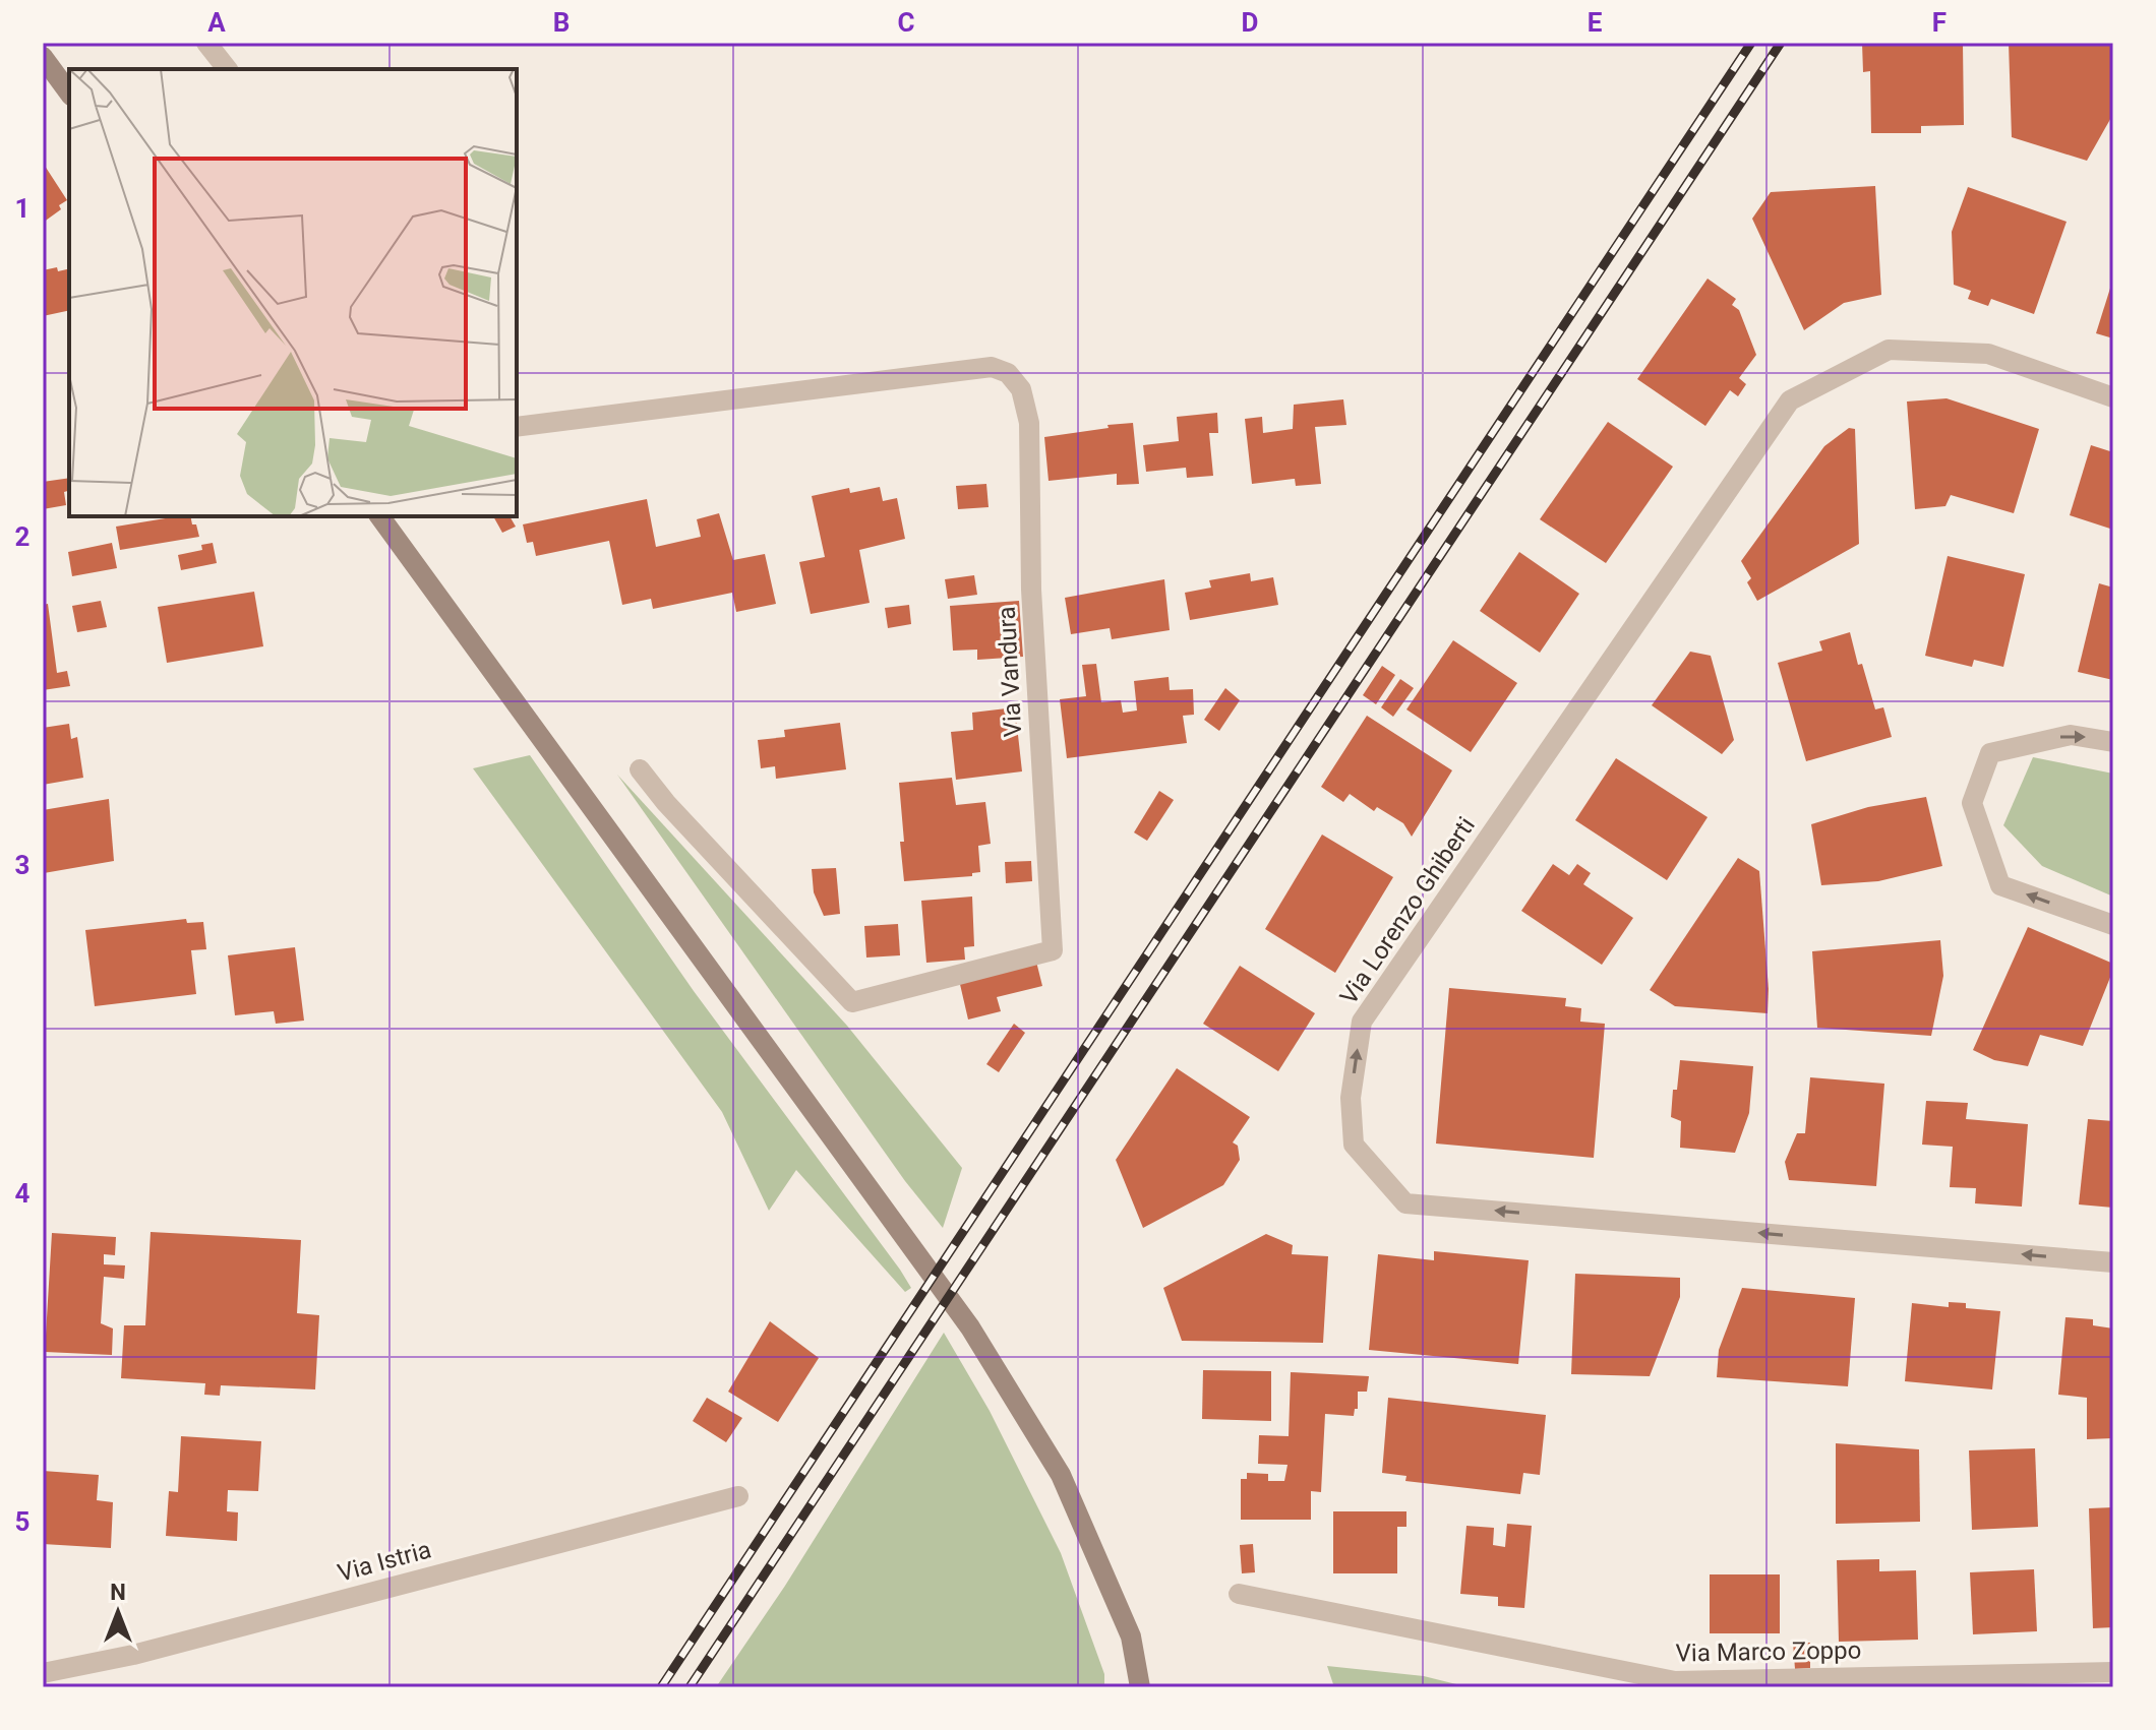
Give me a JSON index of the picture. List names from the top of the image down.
{
  "streets": {
    "street": [
      "Via Vandura",
      "Via Lorenzo Ghiberti",
      "Via Istria",
      "Via Marco Zoppo"
    ]
  },
  "north": "top",
  "grid": {
    "columns": [
      "A",
      "B",
      "C",
      "D",
      "E",
      "F"
    ],
    "rows": [
      "1",
      "2",
      "3",
      "4",
      "5"
    ]
  }
}
